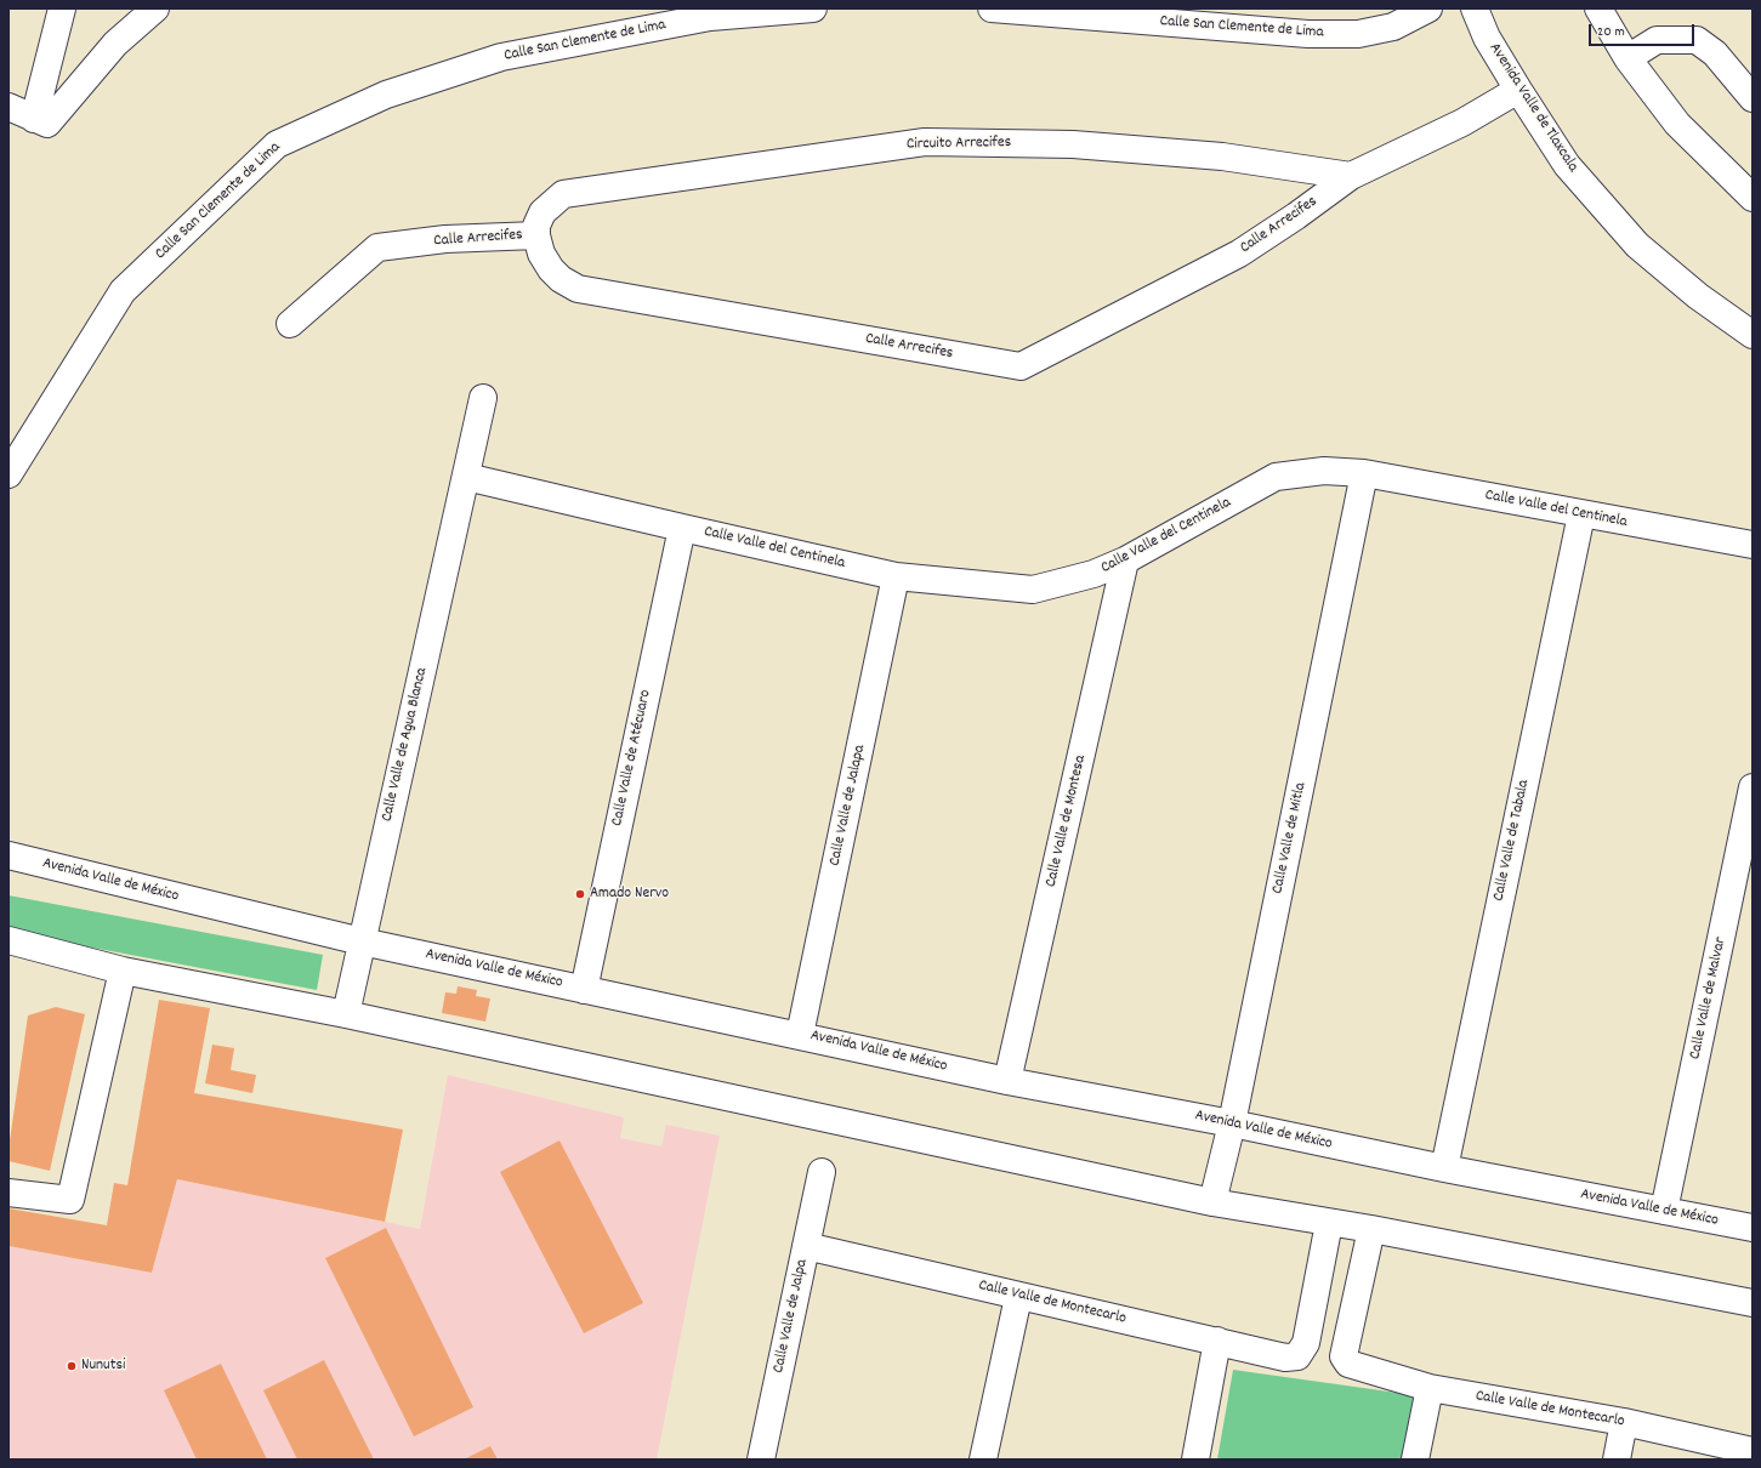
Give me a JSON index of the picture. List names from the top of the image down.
{
  "streets": {
    "street": [
      "Calle San Clemente de Lima",
      "Avenida Valle de Tlaxcala",
      "Circuito Arrecifes",
      "Calle Arrecifes",
      "Calle Valle del Centinela",
      "Calle Valle de Agua Blanca",
      "Calle Valle de Atécuaro",
      "Calle Valle de Jalapa",
      "Calle Valle de Montesa",
      "Calle Valle de Mitla",
      "Calle Valle de Tabala",
      "Avenida Valle de México",
      "Calle Valle de Malvar",
      "Calle Valle de Montecarlo",
      "Calle Valle de Jalpa"
    ]
  },
  "crossings": [
    ["Avenida Valle de Tlaxcala", "Calle Arrecifes"],
    ["Circuito Arrecifes", "Calle Arrecifes"],
    ["Calle Valle del Centinela", "Calle Valle de Agua Blanca"],
    ["Calle Valle del Centinela", "Calle Valle de Atécuaro"],
    ["Calle Valle del Centinela", "Calle Valle de Jalapa"],
    ["Calle Valle del Centinela", "Calle Valle de Montesa"],
    ["Calle Valle del Centinela", "Calle Valle de Mitla"],
    ["Calle Valle del Centinela", "Calle Valle de Tabala"],
    ["Calle Valle de Agua Blanca", "Avenida Valle de México"],
    ["Calle Valle de Atécuaro", "Avenida Valle de México"],
    ["Calle Valle de Jalapa", "Avenida Valle de México"],
    ["Calle Valle de Montesa", "Avenida Valle de México"],
    ["Calle Valle de Mitla", "Avenida Valle de México"],
    ["Calle Valle de Tabala", "Avenida Valle de México"],
    ["Avenida Valle de México", "Calle Valle de Malvar"],
    ["Calle Valle de Montecarlo", "Calle Valle de Jalpa"]
  ],
  "places": ["Amado Nervo", "Nunutsi"],
  "scale_bar": "20 m"
}
